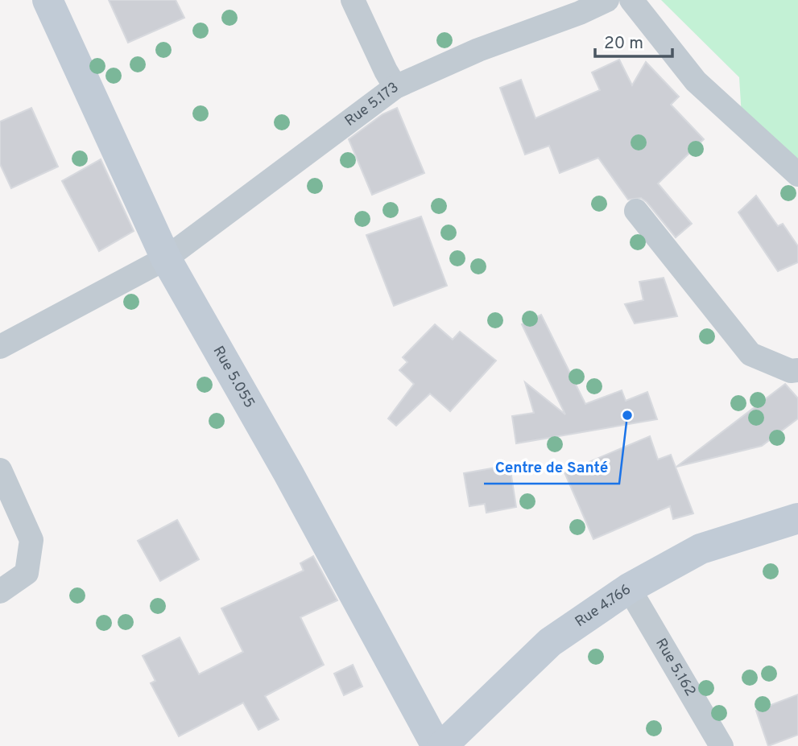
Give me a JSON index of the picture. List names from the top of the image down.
{
  "streets": {
    "street": [
      "Rue 5.173",
      "Rue 5.055",
      "Rue 4.766",
      "Rue 5.162"
    ]
  },
  "crossings": [
    ["Rue 5.173", "Rue 5.055"],
    ["Rue 4.766", "Rue 5.162"]
  ],
  "places": ["Centre de Santé"],
  "scale_bar": "20 m"
}
